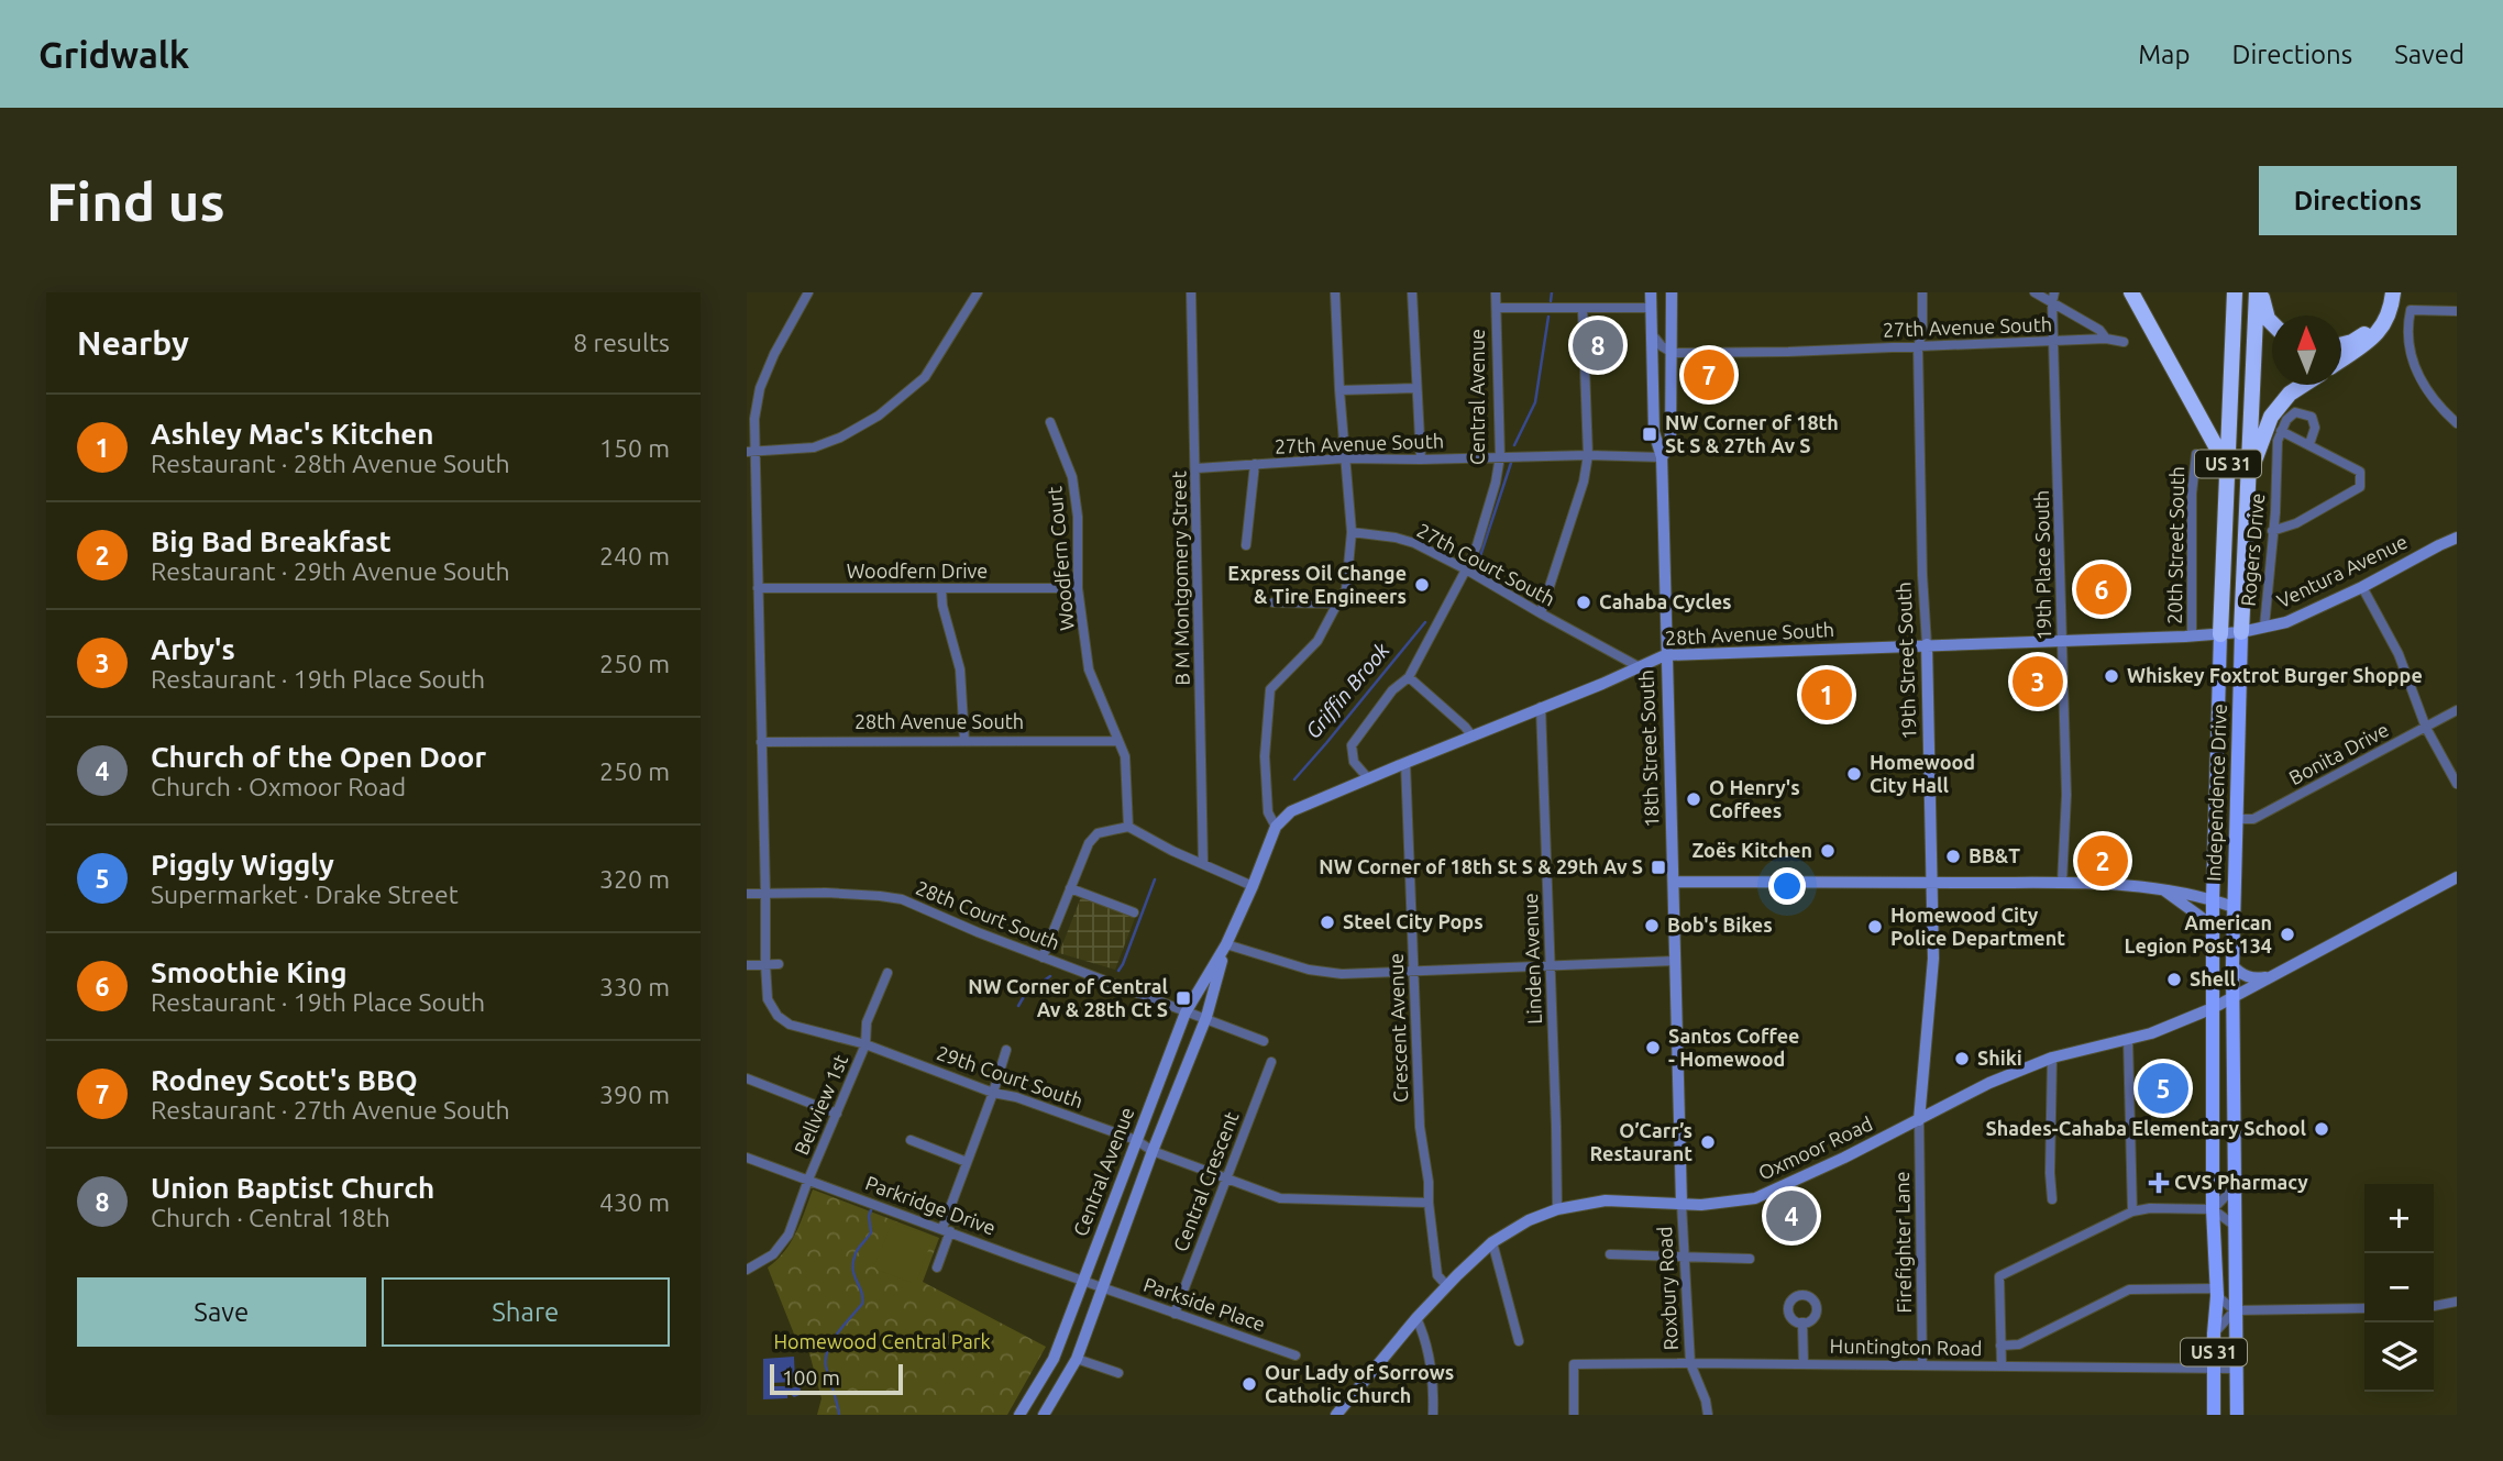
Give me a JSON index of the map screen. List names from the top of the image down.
{
  "streets": {
    "highway": ["US 31"],
    "main road": [
      "Central Avenue",
      "Ventura Avenue",
      "28th Avenue South",
      "19th Street South",
      "18th Street South",
      "Independence Drive",
      "Oxmoor Road"
    ],
    "street": [
      "27th Avenue South",
      "20th Street South",
      "Rogers Drive",
      "Woodfern Court",
      "27th Court South",
      "19th Place South",
      "Woodfern Drive",
      "B M Montgomery Street",
      "Bonita Drive",
      "28th Court South",
      "Linden Avenue",
      "Crescent Avenue",
      "29th Court South",
      "Bellview 1st",
      "Central Crescent",
      "Parkridge Drive",
      "Firefighter Lane",
      "Roxbury Road",
      "Parkside Place",
      "Huntington Road"
    ]
  },
  "crossings": [
    ["27th Avenue South", "Central Avenue"],
    ["27th Avenue South", "19th Place South"],
    ["27th Avenue South", "B M Montgomery Street"],
    ["27th Avenue South", "19th Street South"],
    ["27th Avenue South", "18th Street South"],
    ["Central Avenue", "27th Court South"],
    ["Central Avenue", "28th Avenue South"],
    ["Central Avenue", "28th Court South"],
    ["Central Avenue", "29th Court South"],
    ["Central Avenue", "Parkridge Drive"],
    ["Central Avenue", "Parkside Place"],
    ["US 31", "Ventura Avenue"],
    ["US 31", "28th Avenue South"],
    ["US 31", "Independence Drive"],
    ["20th Street South", "28th Avenue South"],
    ["Rogers Drive", "Ventura Avenue"],
    ["Woodfern Court", "Woodfern Drive"],
    ["Woodfern Court", "28th Avenue South"],
    ["27th Court South", "28th Avenue South"],
    ["19th Place South", "28th Avenue South"],
    ["Ventura Avenue", "28th Avenue South"],
    ["Ventura Avenue", "Independence Drive"],
    ["28th Avenue South", "19th Street South"],
    ["28th Avenue South", "18th Street South"],
    ["28th Avenue South", "Independence Drive"],
    ["28th Avenue South", "Linden Avenue"],
    ["28th Avenue South", "Crescent Avenue"],
    ["19th Street South", "Oxmoor Road"],
    ["19th Street South", "Firefighter Lane"],
    ["18th Street South", "Oxmoor Road"],
    ["18th Street South", "Roxbury Road"],
    ["Bonita Drive", "Independence Drive"],
    ["Independence Drive", "Oxmoor Road"],
    ["Independence Drive", "Huntington Road"],
    ["Linden Avenue", "Oxmoor Road"],
    ["Crescent Avenue", "29th Court South"],
    ["Crescent Avenue", "Oxmoor Road"],
    ["29th Court South", "Bellview 1st"],
    ["29th Court South", "Central Crescent"],
    ["Bellview 1st", "Parkridge Drive"],
    ["Oxmoor Road", "Firefighter Lane"],
    ["Oxmoor Road", "Roxbury Road"],
    ["Central Crescent", "Parkside Place"],
    ["Parkridge Drive", "Parkside Place"],
    ["Firefighter Lane", "Huntington Road"],
    ["Roxbury Road", "Huntington Road"]
  ],
  "water": ["Griffin Brook"],
  "parks": ["Homewood Central Park"],
  "places": {
    "transit": ["NW Corner of 18th St S & 27th Av S", "NW Corner of 18th St S & 29th Av S", "NW Corner of Central Av & 28th Ct S"],
    "other": [
      "Express Oil Change & Tire Engineers",
      "Cahaba Cycles",
      "Whiskey Foxtrot Burger Shoppe",
      "Homewood City Hall",
      "O Henry's Coffees",
      "Zoës Kitchen",
      "BB&T",
      "Steel City Pops",
      "Bob's Bikes",
      "Homewood City Police Department",
      "American Legion Post 134",
      "Shell",
      "Santos Coffee - Homewood",
      "Shiki",
      "Shades-Cahaba Elementary School",
      "O’Carr’s Restaurant",
      "Our Lady of Sorrows Catholic Church"
    ],
    "health": ["CVS Pharmacy"]
  },
  "scale_bar": "100 m",
  "north": "top",
  "page": {
    "header": "Gridwalk",
    "nav": ["Map", "Directions", "Saved"],
    "buttons": [
      "Directions",
      ["Save", "Share"]
    ],
    "title": "Find us",
    "heading": ["Nearby", "8 results"],
    "pins": [
      "8",
      "7",
      "6",
      "3",
      "1",
      "2",
      "5",
      "4"
    ],
    "list": [
      {
        "mark": "1",
        "name": "Ashley Mac's Kitchen",
        "note": "Restaurant · 28th Avenue South",
        "value": "150 m"
      },
      {
        "mark": "2",
        "name": "Big Bad Breakfast",
        "note": "Restaurant · 29th Avenue South",
        "value": "240 m"
      },
      {
        "mark": "3",
        "name": "Arby's",
        "note": "Restaurant · 19th Place South",
        "value": "250 m"
      },
      {
        "mark": "4",
        "name": "Church of the Open Door",
        "note": "Church · Oxmoor Road",
        "value": "250 m"
      },
      {
        "mark": "5",
        "name": "Piggly Wiggly",
        "note": "Supermarket · Drake Street",
        "value": "320 m"
      },
      {
        "mark": "6",
        "name": "Smoothie King",
        "note": "Restaurant · 19th Place South",
        "value": "330 m"
      },
      {
        "mark": "7",
        "name": "Rodney Scott's BBQ",
        "note": "Restaurant · 27th Avenue South",
        "value": "390 m"
      },
      {
        "mark": "8",
        "name": "Union Baptist Church",
        "note": "Church · Central 18th",
        "value": "430 m"
      }
    ],
    "map_buttons": ["+", "−"],
    "scale": "100 m"
  }
}
